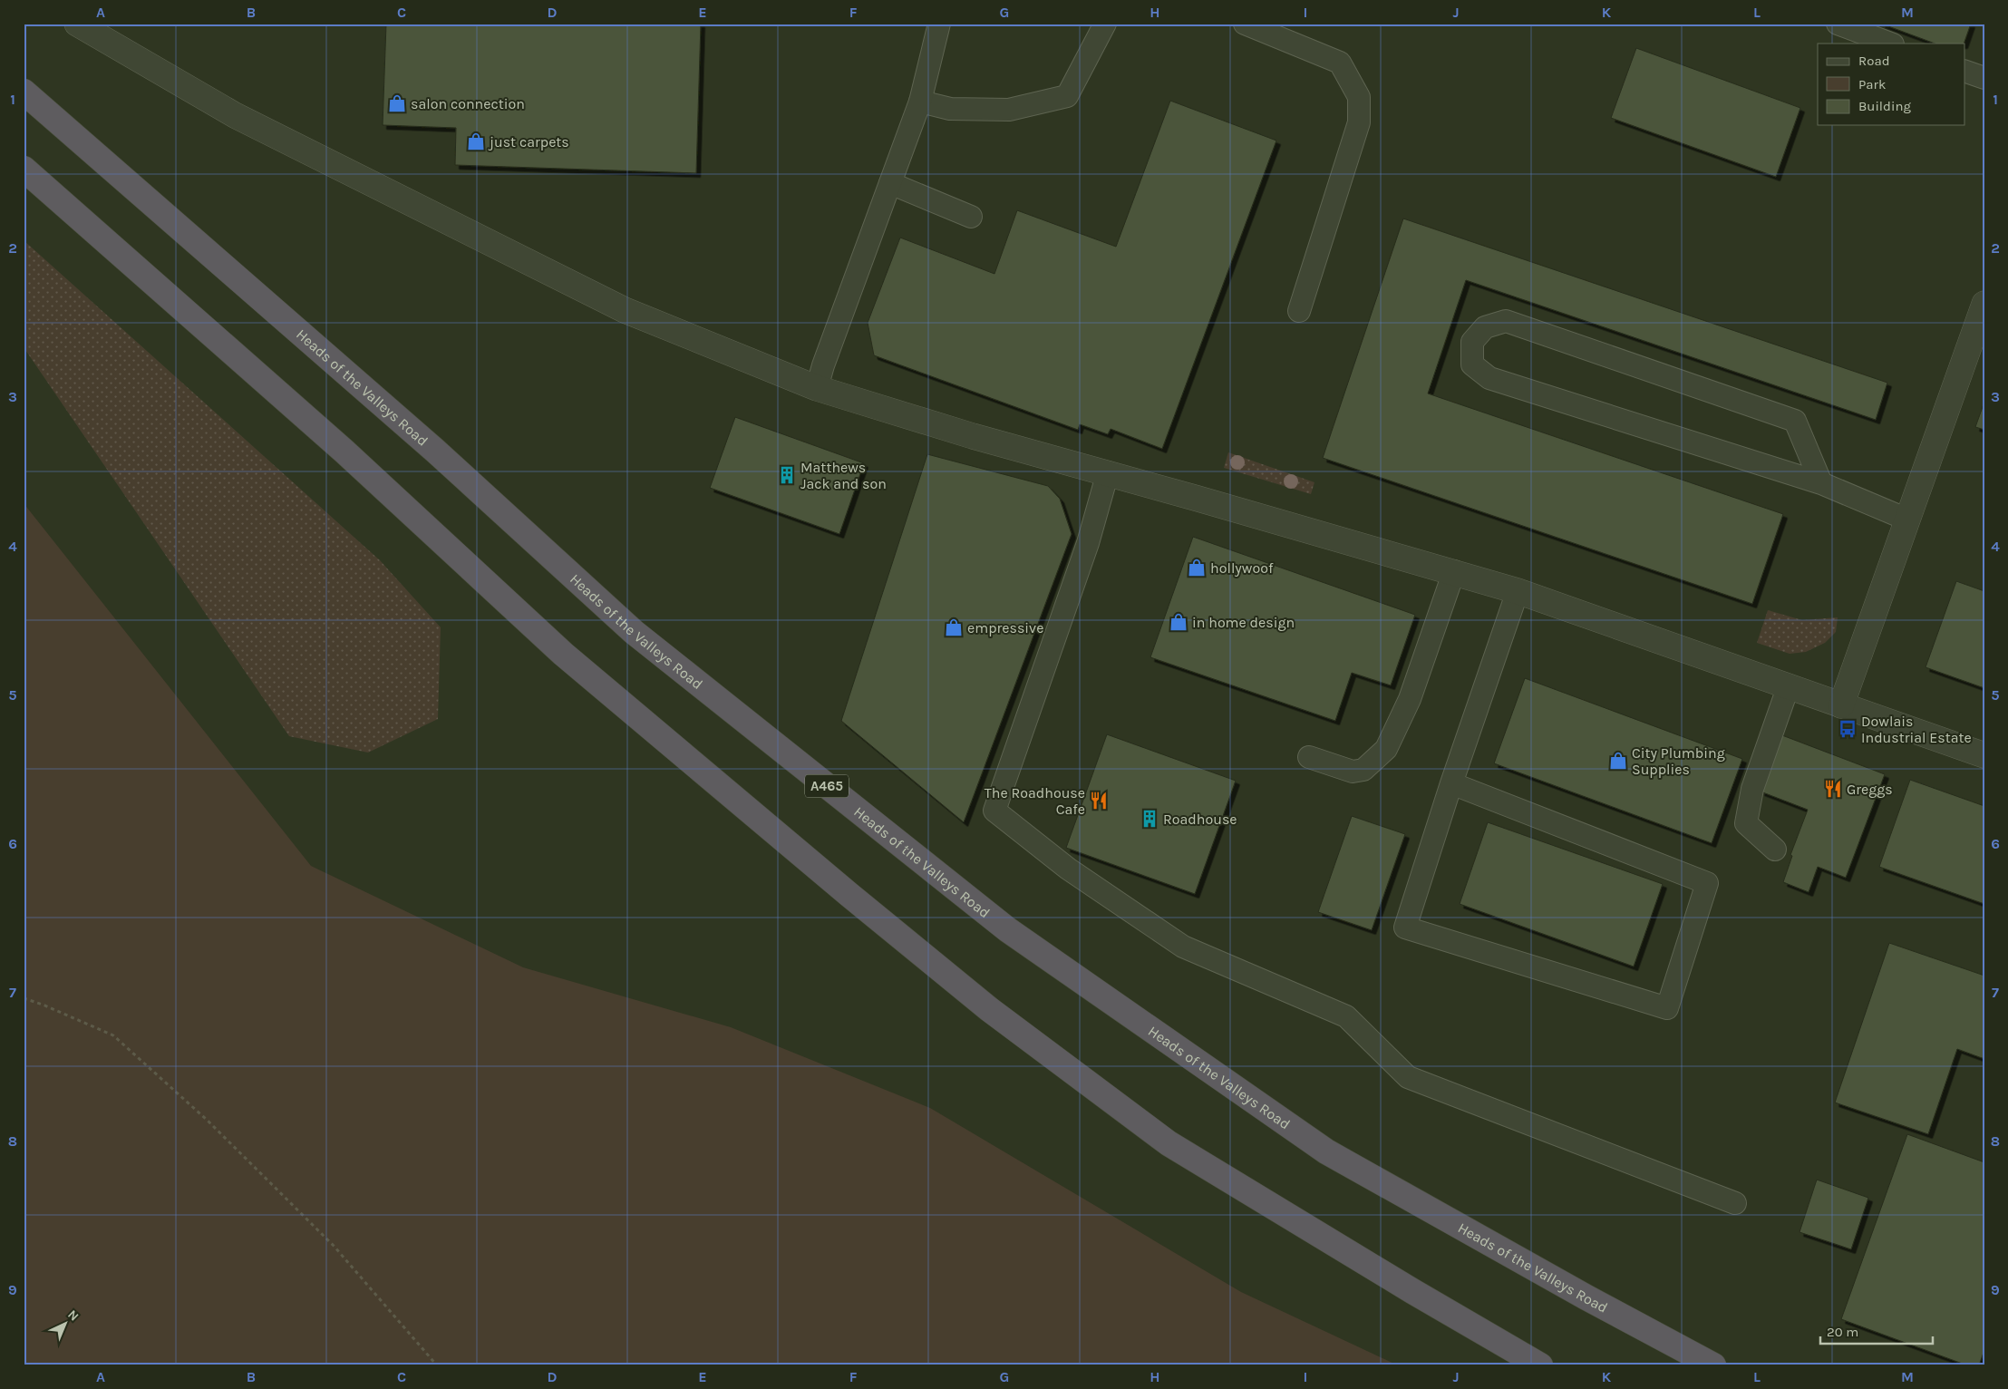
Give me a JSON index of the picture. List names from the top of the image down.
{
  "streets": {
    "highway": ["Heads of the Valleys Road", "A465"]
  },
  "places": {
    "shop": [
      "salon connection",
      "just carpets",
      "hollywoof",
      "in home design",
      "empressive",
      "City Plumbing Supplies"
    ],
    "building": ["Matthews Jack and son", "Roadhouse"],
    "bus stop": ["Dowlais Industrial Estate"],
    "restaurant": ["Greggs", "The Roadhouse Cafe"]
  },
  "legend": ["Road", "Park", "Building"],
  "scale_bar": "20 m",
  "north": "top right",
  "grid": {
    "columns": [
      "A",
      "B",
      "C",
      "D",
      "E",
      "F",
      "G",
      "H",
      "I",
      "J",
      "K",
      "L",
      "M"
    ],
    "rows": [
      "1",
      "2",
      "3",
      "4",
      "5",
      "6",
      "7",
      "8",
      "9"
    ]
  }
}
